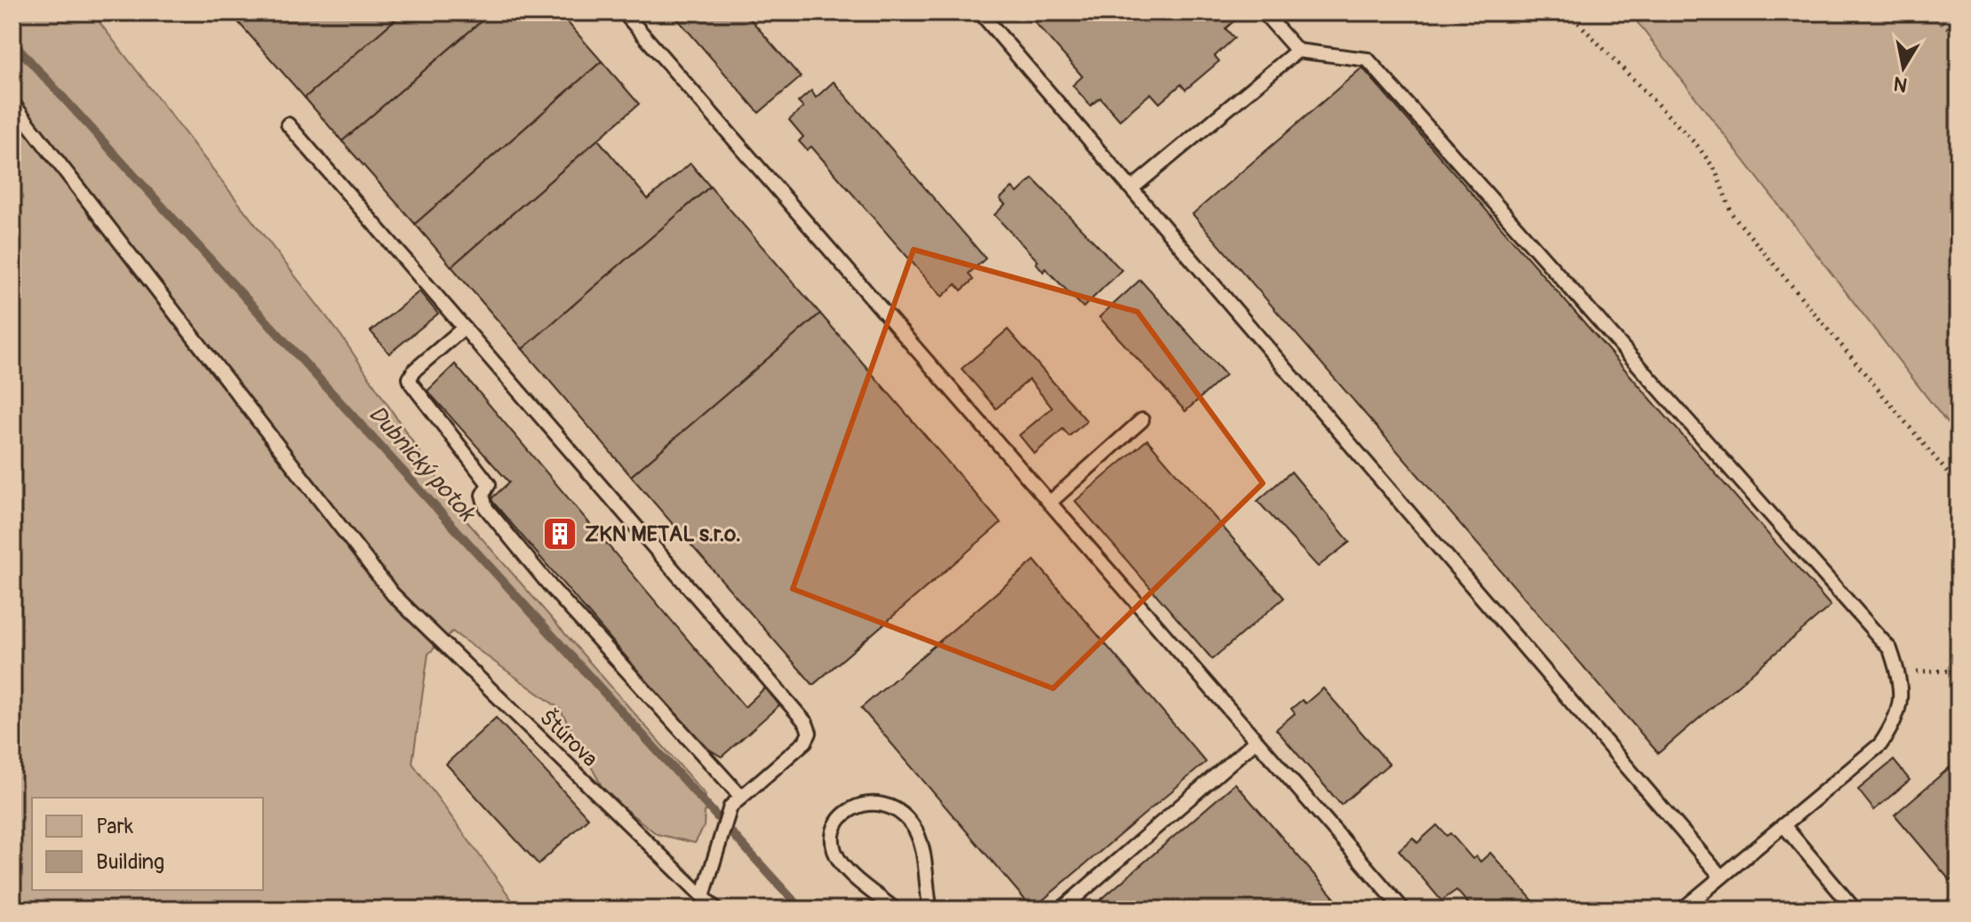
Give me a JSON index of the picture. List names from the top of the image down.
{
  "streets": {
    "lane": ["Štúrova"]
  },
  "water": ["Dubnický potok"],
  "places": {
    "building": ["ZKN METAL s.r.o."]
  },
  "legend": ["Park", "Building"],
  "north": "bottom"
}
